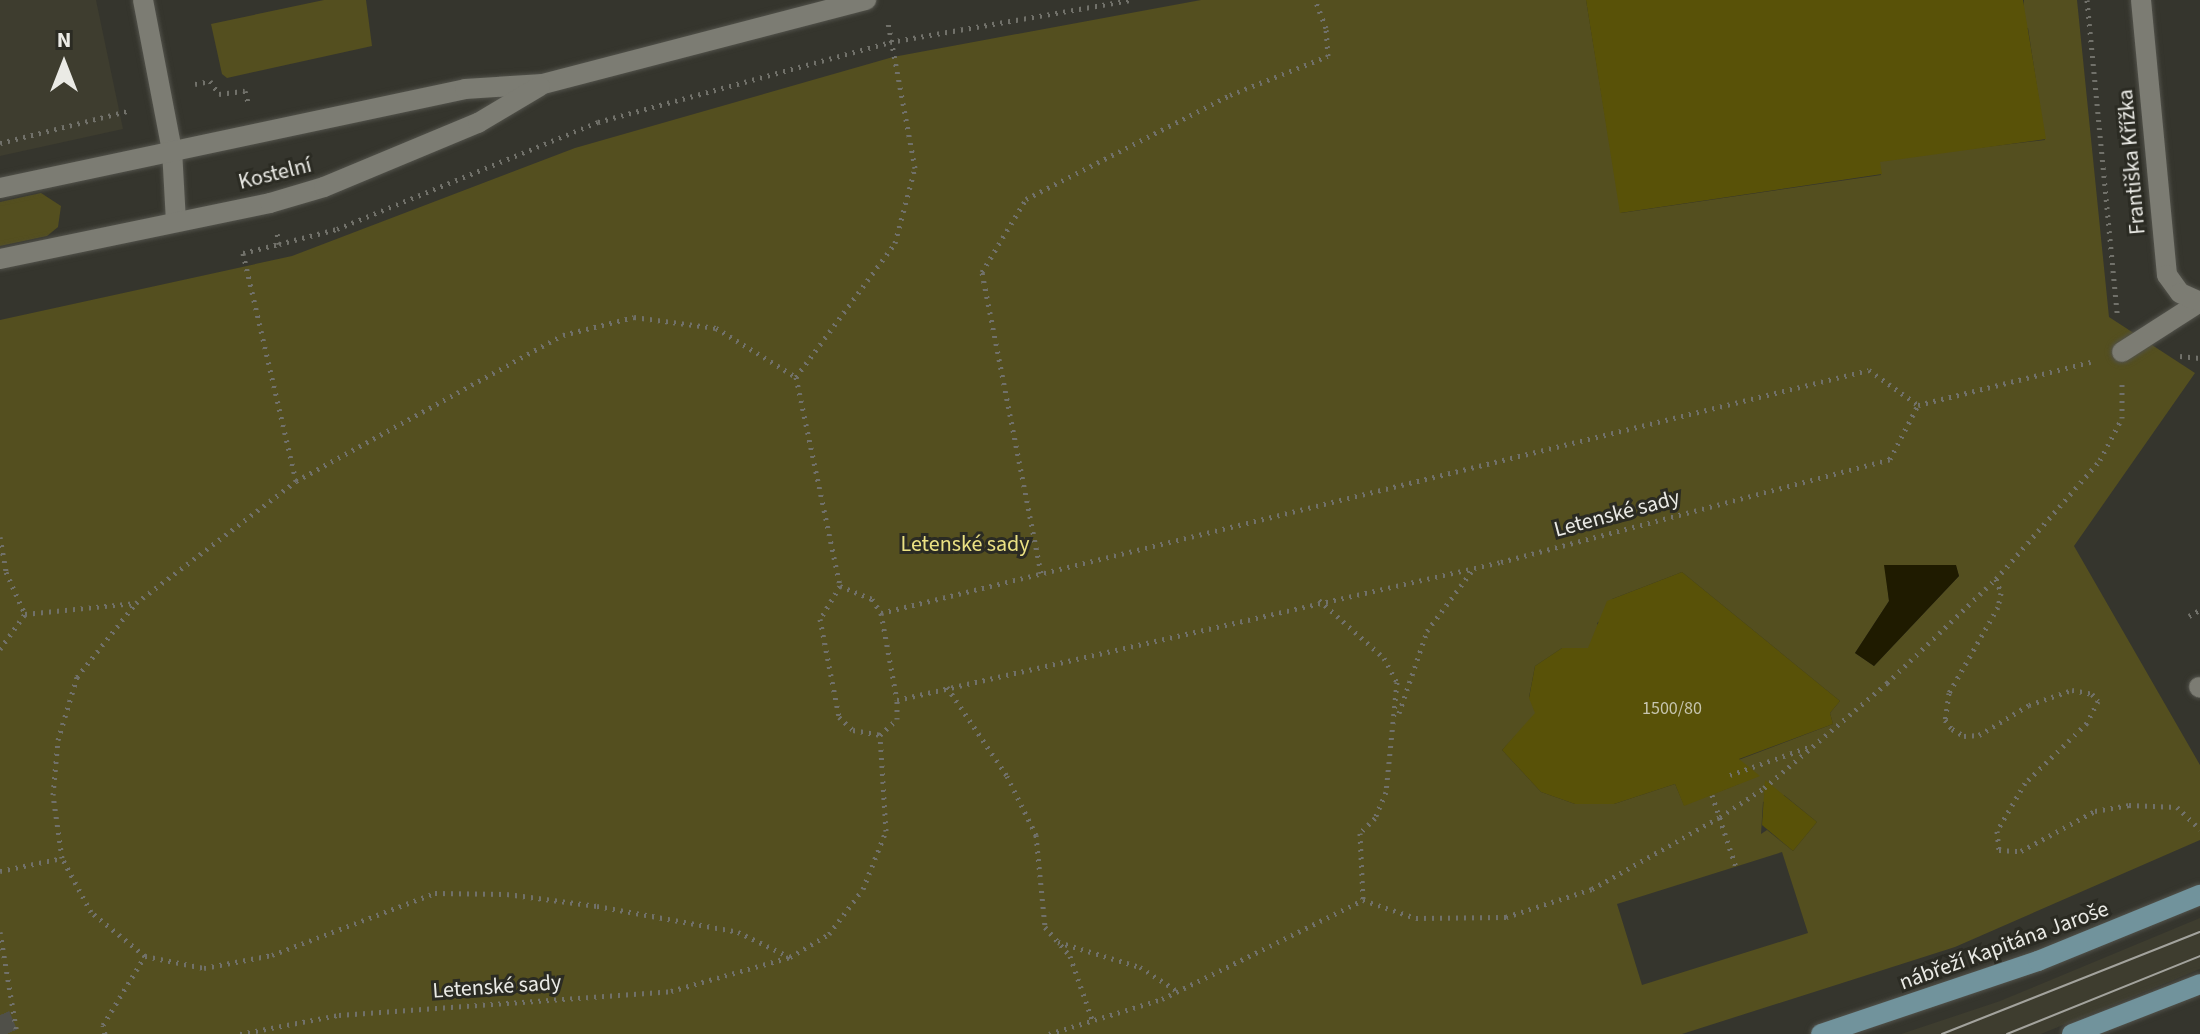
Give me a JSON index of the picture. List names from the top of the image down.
{
  "streets": {
    "main road": ["nábřeží Kapitána Jaroše"],
    "street": ["Františka Křížka", "Kostelní"],
    "path": ["Letenské sady"]
  },
  "parks": ["Letenské sady"],
  "house_numbers": ["1500/80"],
  "north": "top"
}
